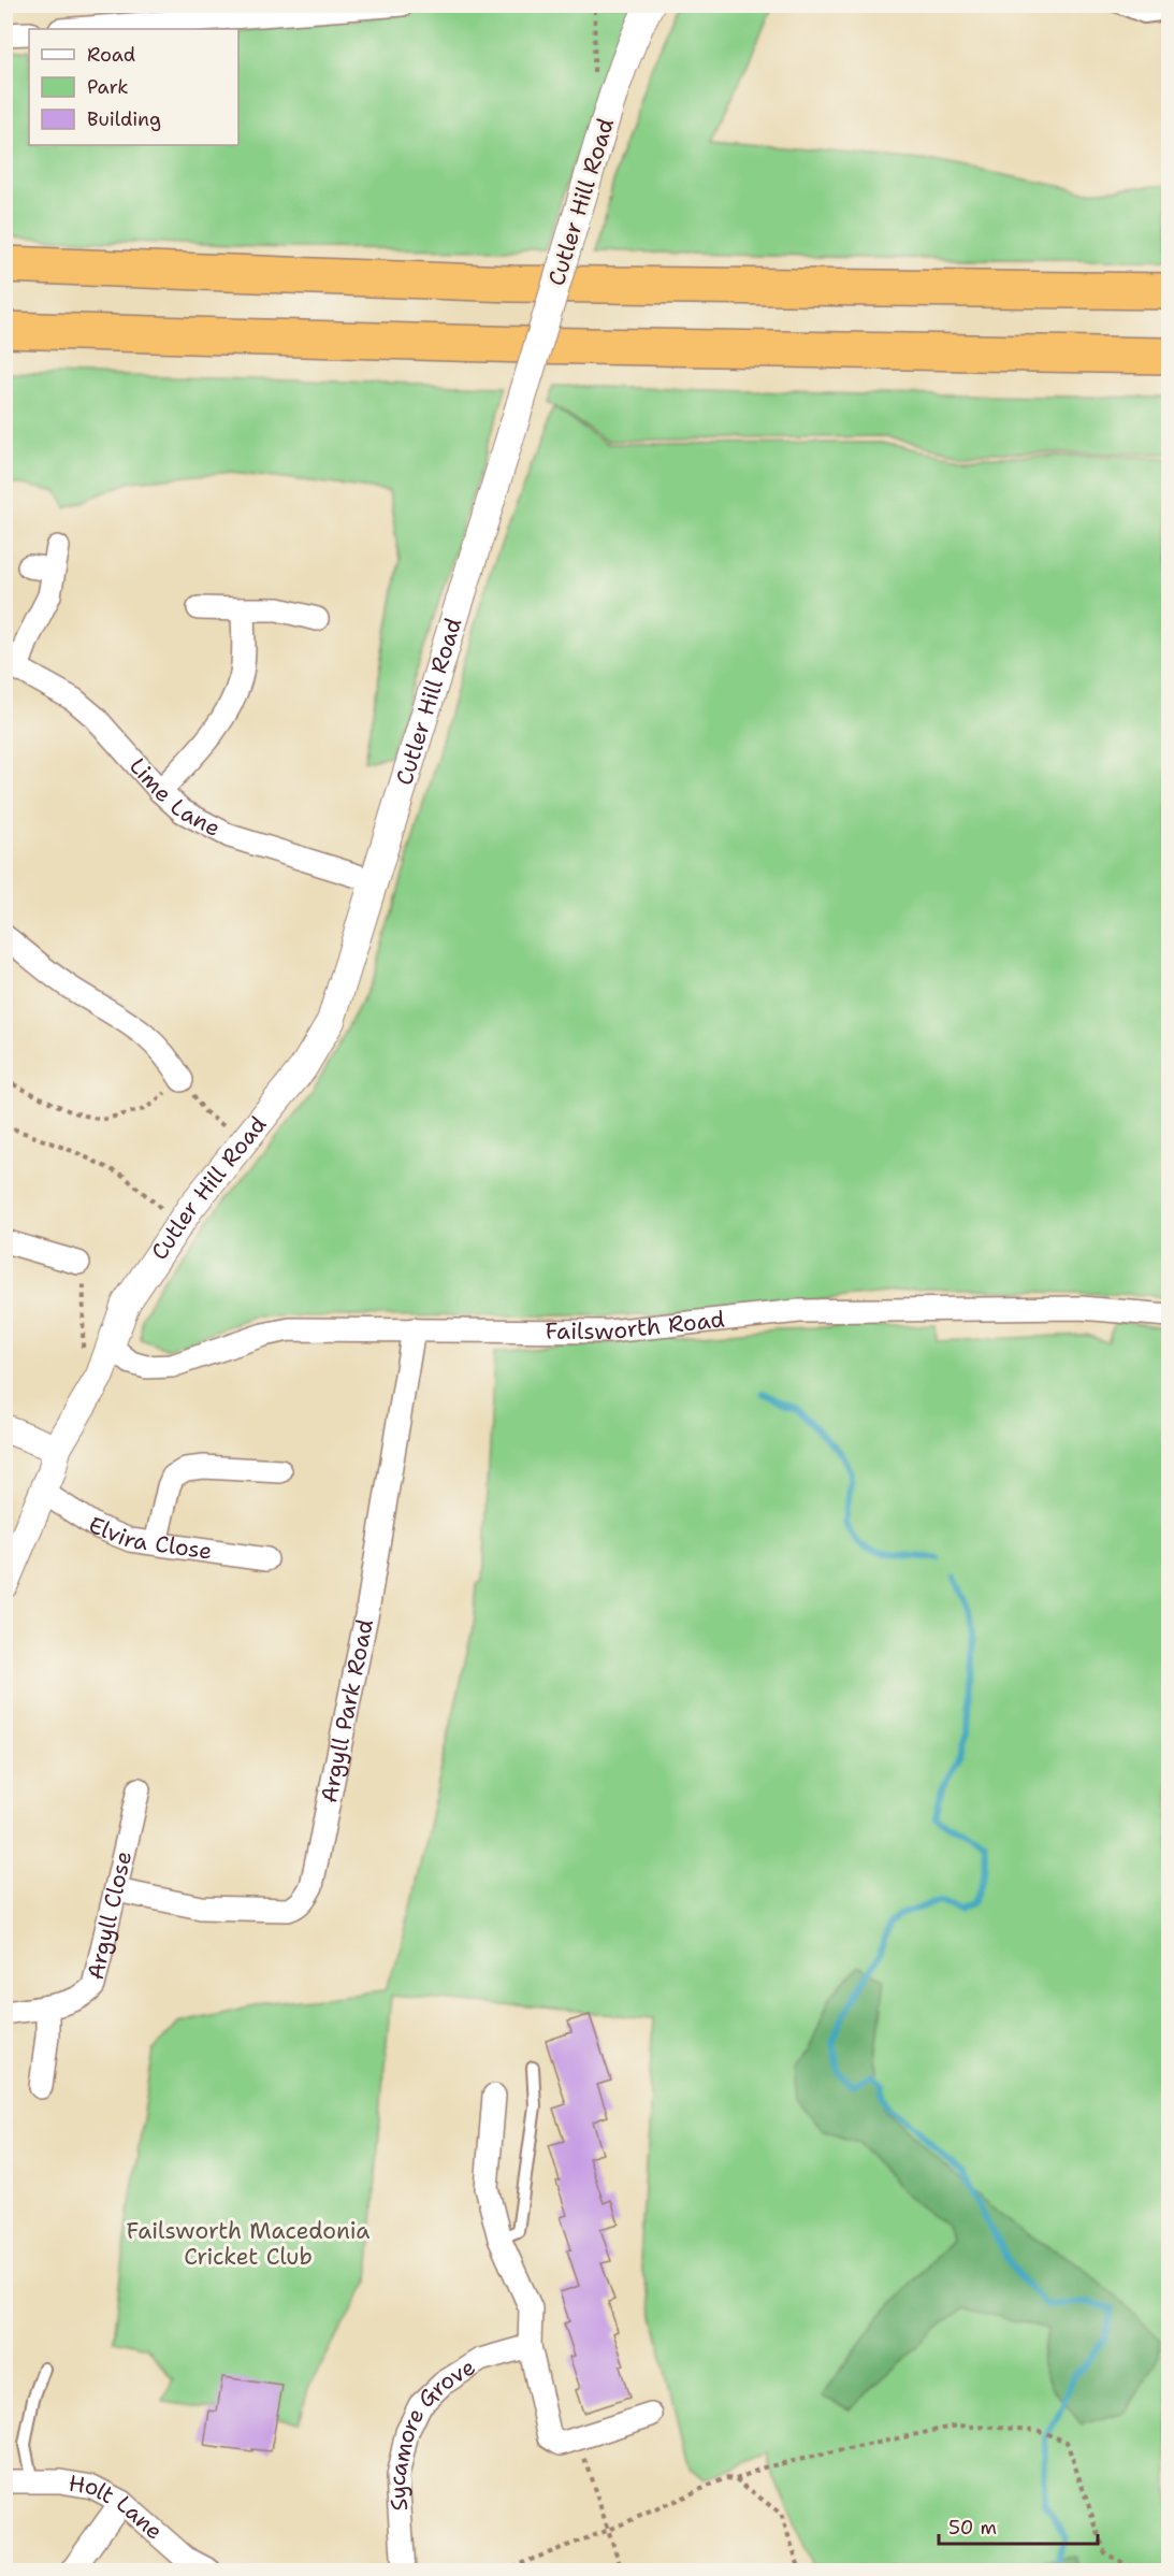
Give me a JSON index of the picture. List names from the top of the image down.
{
  "streets": {
    "street": [
      "Cutler Hill Road",
      "Lime Lane",
      "Failsworth Road",
      "Elvira Close",
      "Argyll Park Road",
      "Argyll Close",
      "Sycamore Grove",
      "Holt Lane"
    ]
  },
  "crossings": [
    ["Cutler Hill Road", "Lime Lane"],
    ["Cutler Hill Road", "Failsworth Road"],
    ["Cutler Hill Road", "Elvira Close"],
    ["Failsworth Road", "Argyll Park Road"],
    ["Argyll Park Road", "Argyll Close"]
  ],
  "parks": ["Failsworth Macedonia Cricket Club"],
  "legend": ["Road", "Park", "Building"],
  "scale_bar": "50 m"
}
